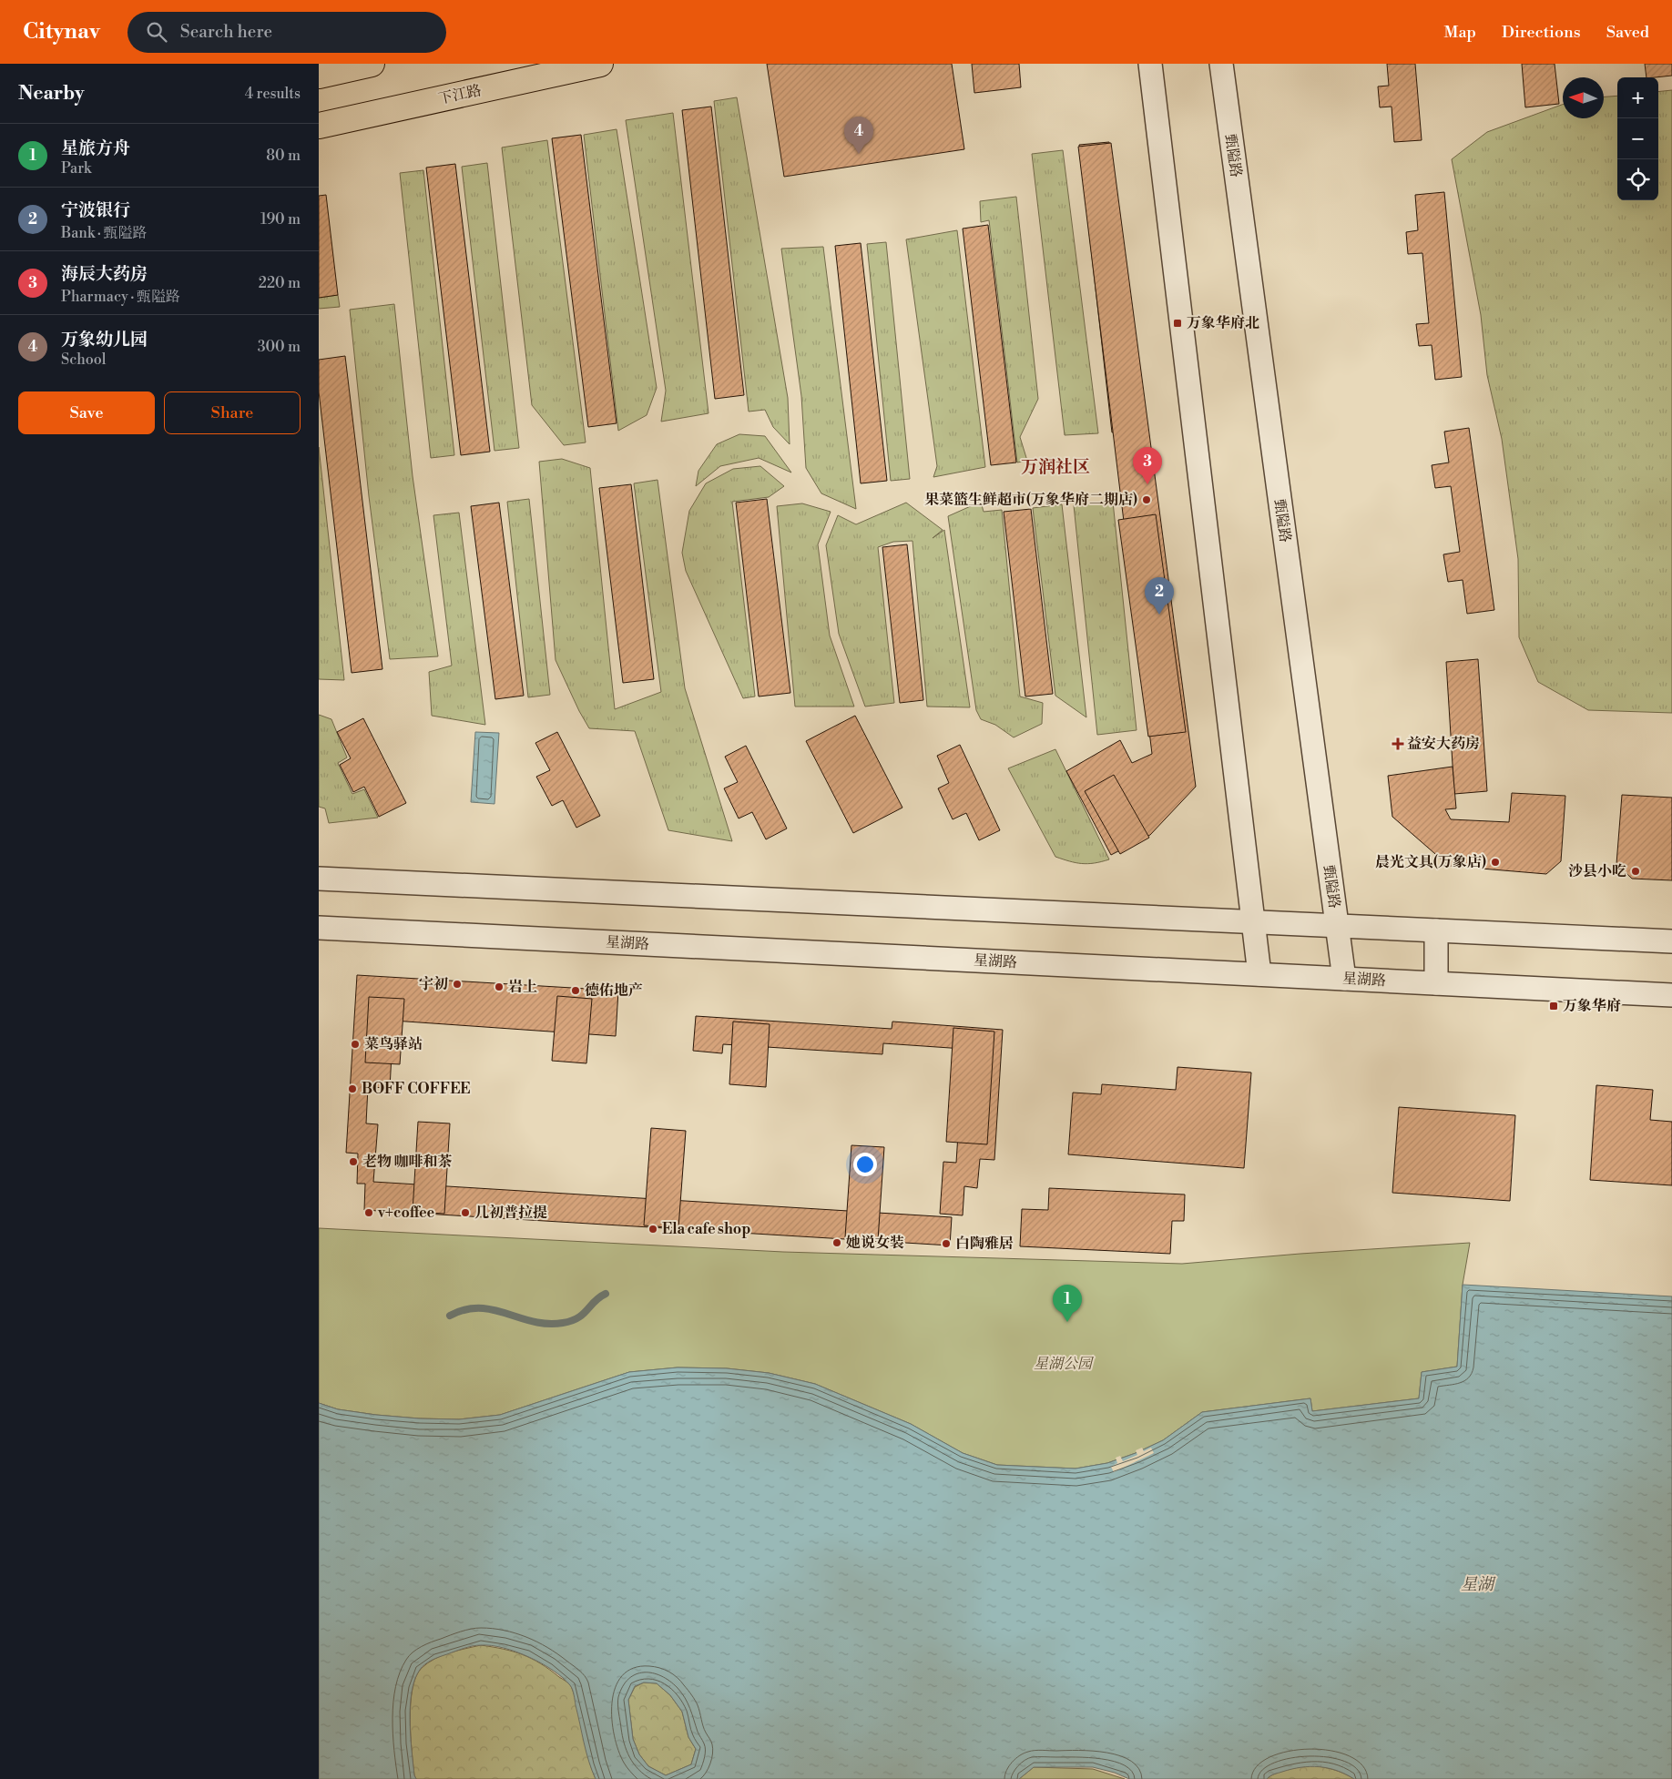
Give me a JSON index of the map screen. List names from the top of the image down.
{
  "streets": {
    "main road": ["下江路"],
    "street": ["甄隘路", "星湖路"]
  },
  "crossings": [
    ["甄隘路", "星湖路"]
  ],
  "districts": ["万润社区"],
  "water": ["星湖"],
  "parks": ["星湖公园"],
  "places": {
    "transit": ["万象华府北", "万象华府"],
    "other": [
      "果菜篮生鲜超市(万象华府二期店)",
      "晨光文具(万象店)",
      "沙县小吃",
      "宇初",
      "岩上",
      "德佑地产",
      "菜鸟驿站",
      "BOFF COFFEE",
      "老物 咖啡和茶",
      "v+coffee",
      "几初普拉提",
      "Ela cafe shop",
      "她说女装",
      "白陶雅居"
    ],
    "health": ["益安大药房"]
  },
  "north": "left",
  "page": {
    "header": "Citynav",
    "search": "Search here",
    "nav": ["Map", "Directions", "Saved"],
    "heading": ["Nearby", "4 results"],
    "map_buttons": ["+", "−"],
    "pins": [
      "4",
      "3",
      "2",
      "1"
    ],
    "list": [
      {
        "mark": "1",
        "name": "星旅方舟",
        "note": "Park",
        "value": "80 m"
      },
      {
        "mark": "2",
        "name": "宁波银行",
        "note": "Bank · 甄隘路",
        "value": "190 m"
      },
      {
        "mark": "3",
        "name": "海辰大药房",
        "note": "Pharmacy · 甄隘路",
        "value": "220 m"
      },
      {
        "mark": "4",
        "name": "万象幼儿园",
        "note": "School",
        "value": "300 m"
      }
    ],
    "buttons": ["Save", "Share"]
  }
}
